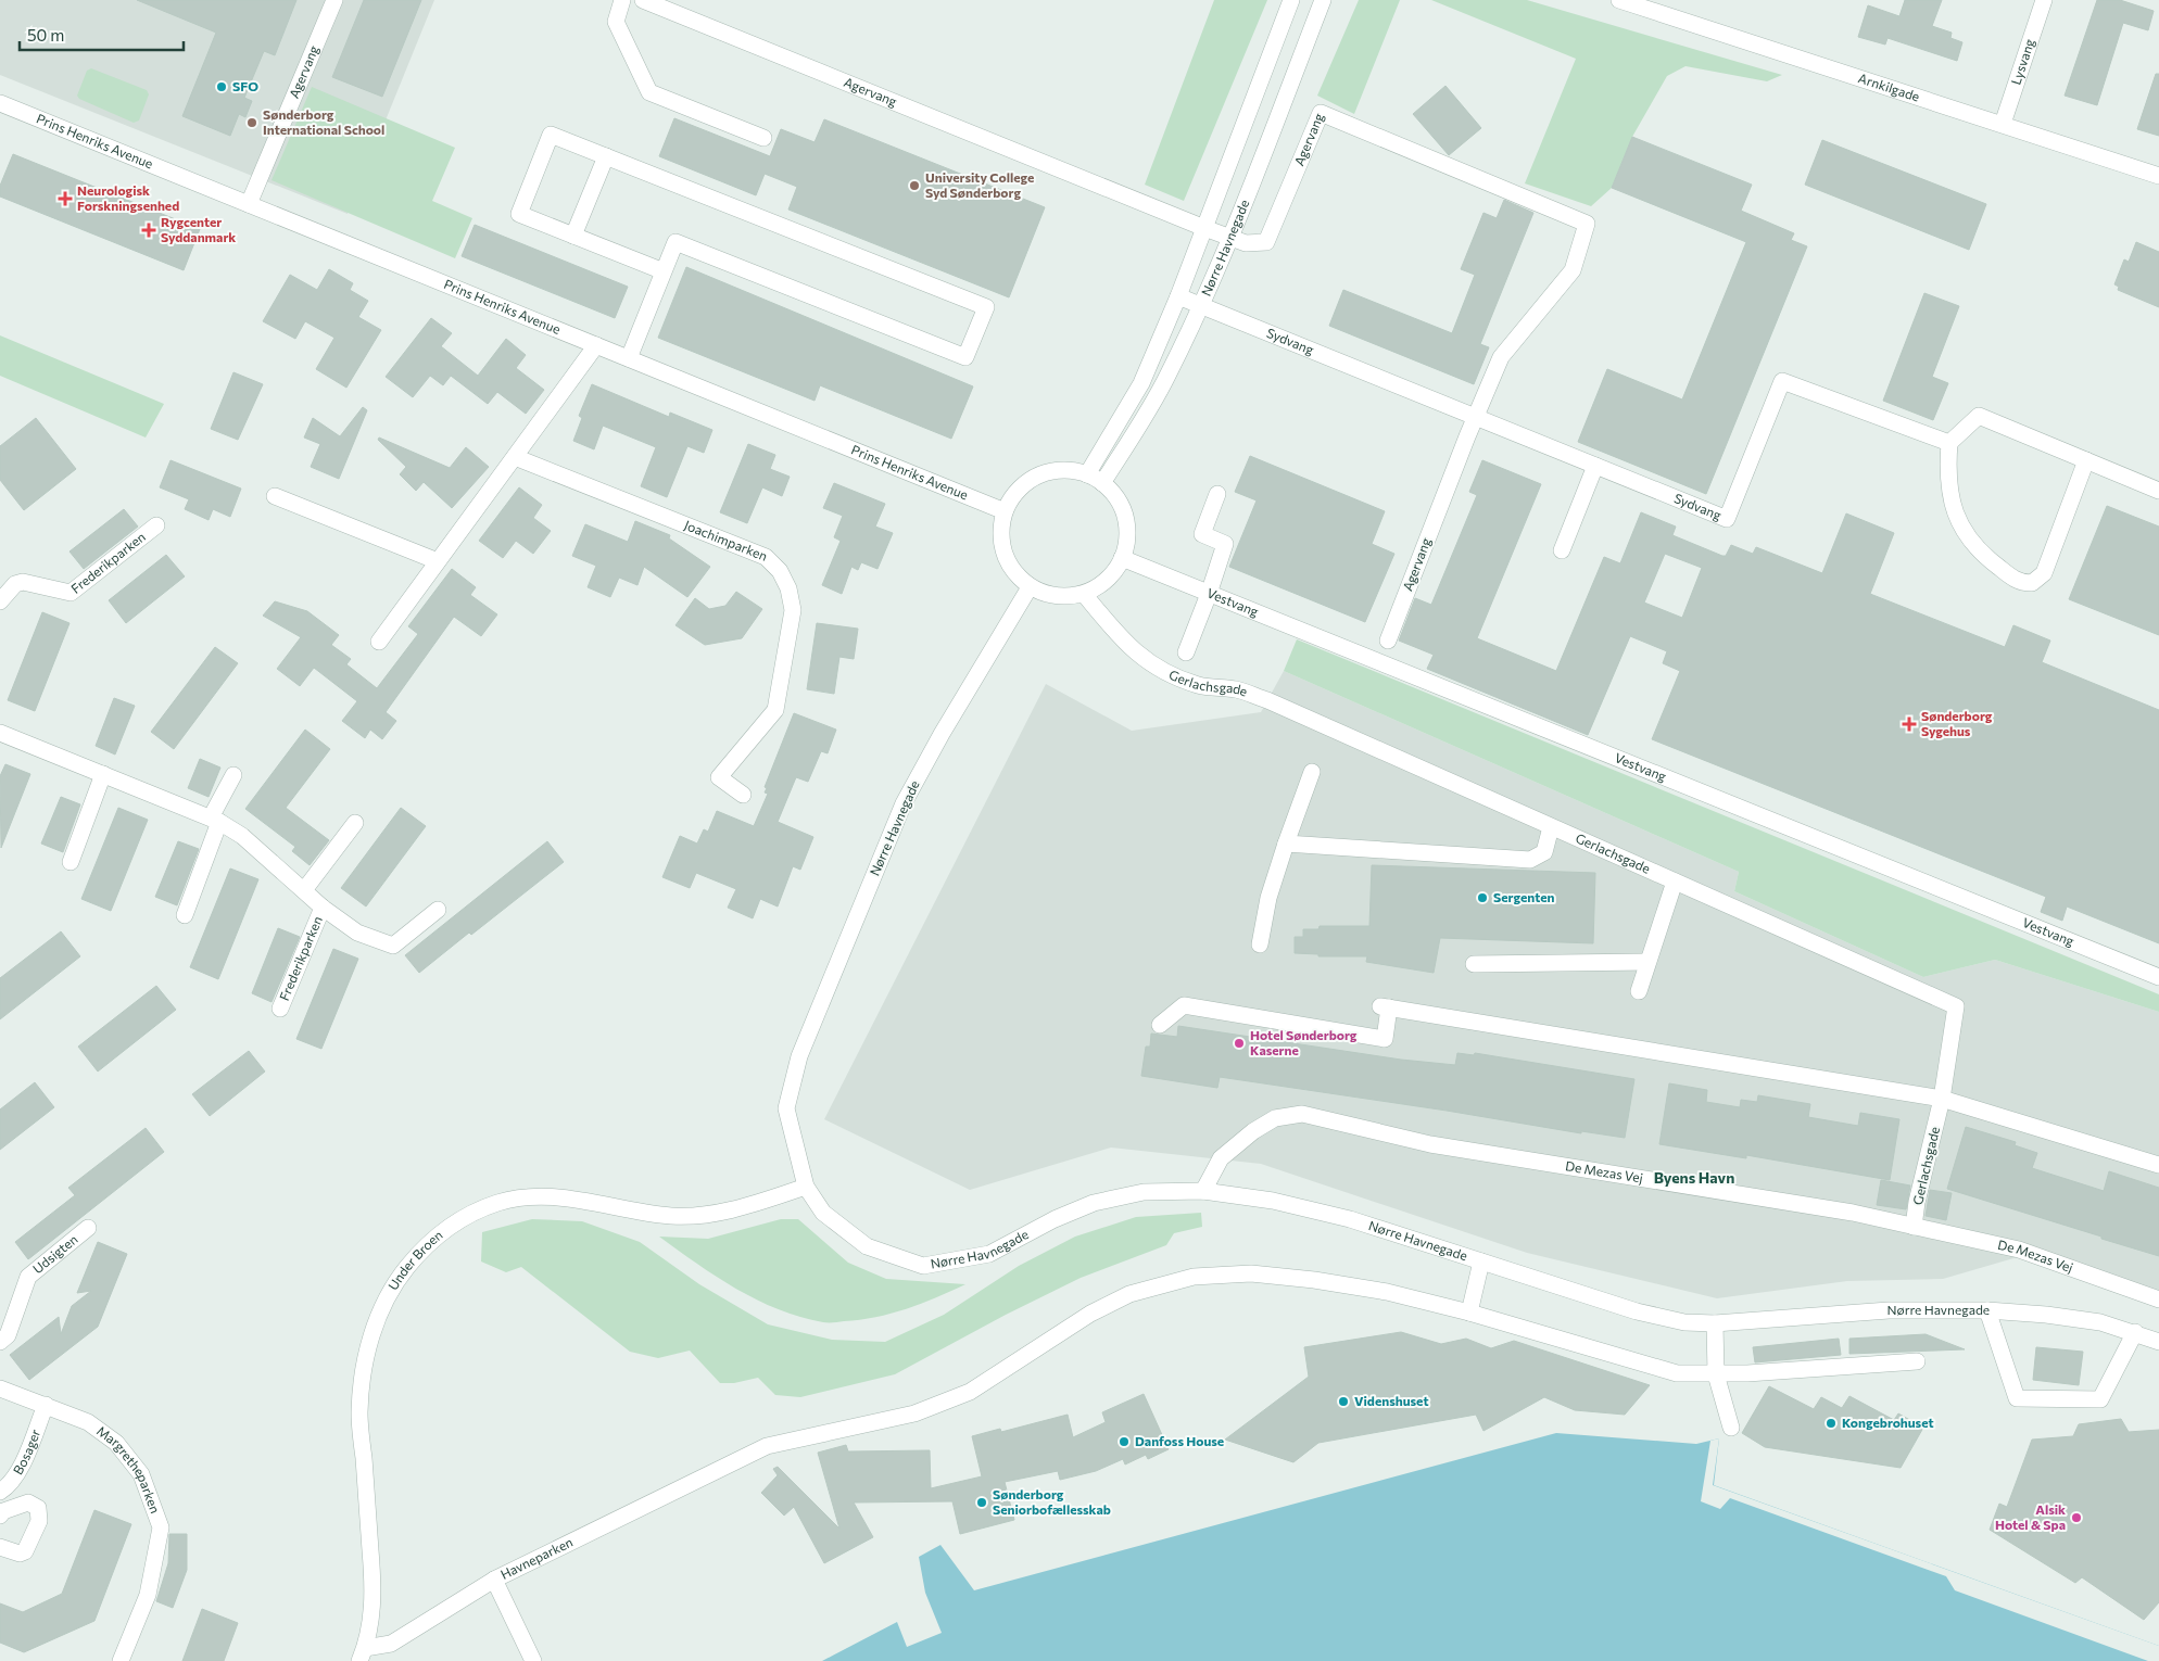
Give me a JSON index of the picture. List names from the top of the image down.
{
  "streets": {
    "street": [
      "Lysvang",
      "Agervang",
      "Arnkilgade",
      "Prins Henriks Avenue",
      "Nørre Havnegade",
      "Sydvang",
      "Joachimparken",
      "Frederikparken",
      "Vestvang",
      "Gerlachsgade",
      "De Mezas Vej",
      "Udsigten",
      "Under Broen",
      "Bosager",
      "Margretheparken",
      "Havneparken"
    ]
  },
  "crossings": [
    ["Lysvang", "Arnkilgade"],
    ["Agervang", "Prins Henriks Avenue"],
    ["Agervang", "Nørre Havnegade"],
    ["Agervang", "Sydvang"],
    ["Prins Henriks Avenue", "Nørre Havnegade"],
    ["Prins Henriks Avenue", "Vestvang"],
    ["Prins Henriks Avenue", "Gerlachsgade"],
    ["Nørre Havnegade", "Sydvang"],
    ["Nørre Havnegade", "Vestvang"],
    ["Nørre Havnegade", "Gerlachsgade"],
    ["Nørre Havnegade", "De Mezas Vej"],
    ["Nørre Havnegade", "Under Broen"],
    ["Vestvang", "Gerlachsgade"],
    ["Gerlachsgade", "De Mezas Vej"],
    ["Under Broen", "Havneparken"],
    ["Bosager", "Margretheparken"]
  ],
  "districts": ["Byens Havn"],
  "places": {
    "other": [
      "SFO",
      "Sønderborg International School",
      "University College Syd Sønderborg",
      "Sergenten",
      "Hotel Sønderborg Kaserne",
      "Videnshuset",
      "Kongebrohuset",
      "Danfoss House",
      "Sønderborg Seniorbofællesskab",
      "Alsik Hotel & Spa"
    ],
    "health": ["Neurologisk Forskningsenhed", "Rygcenter Syddanmark", "Sønderborg Sygehus"]
  },
  "scale_bar": "50 m"
}
